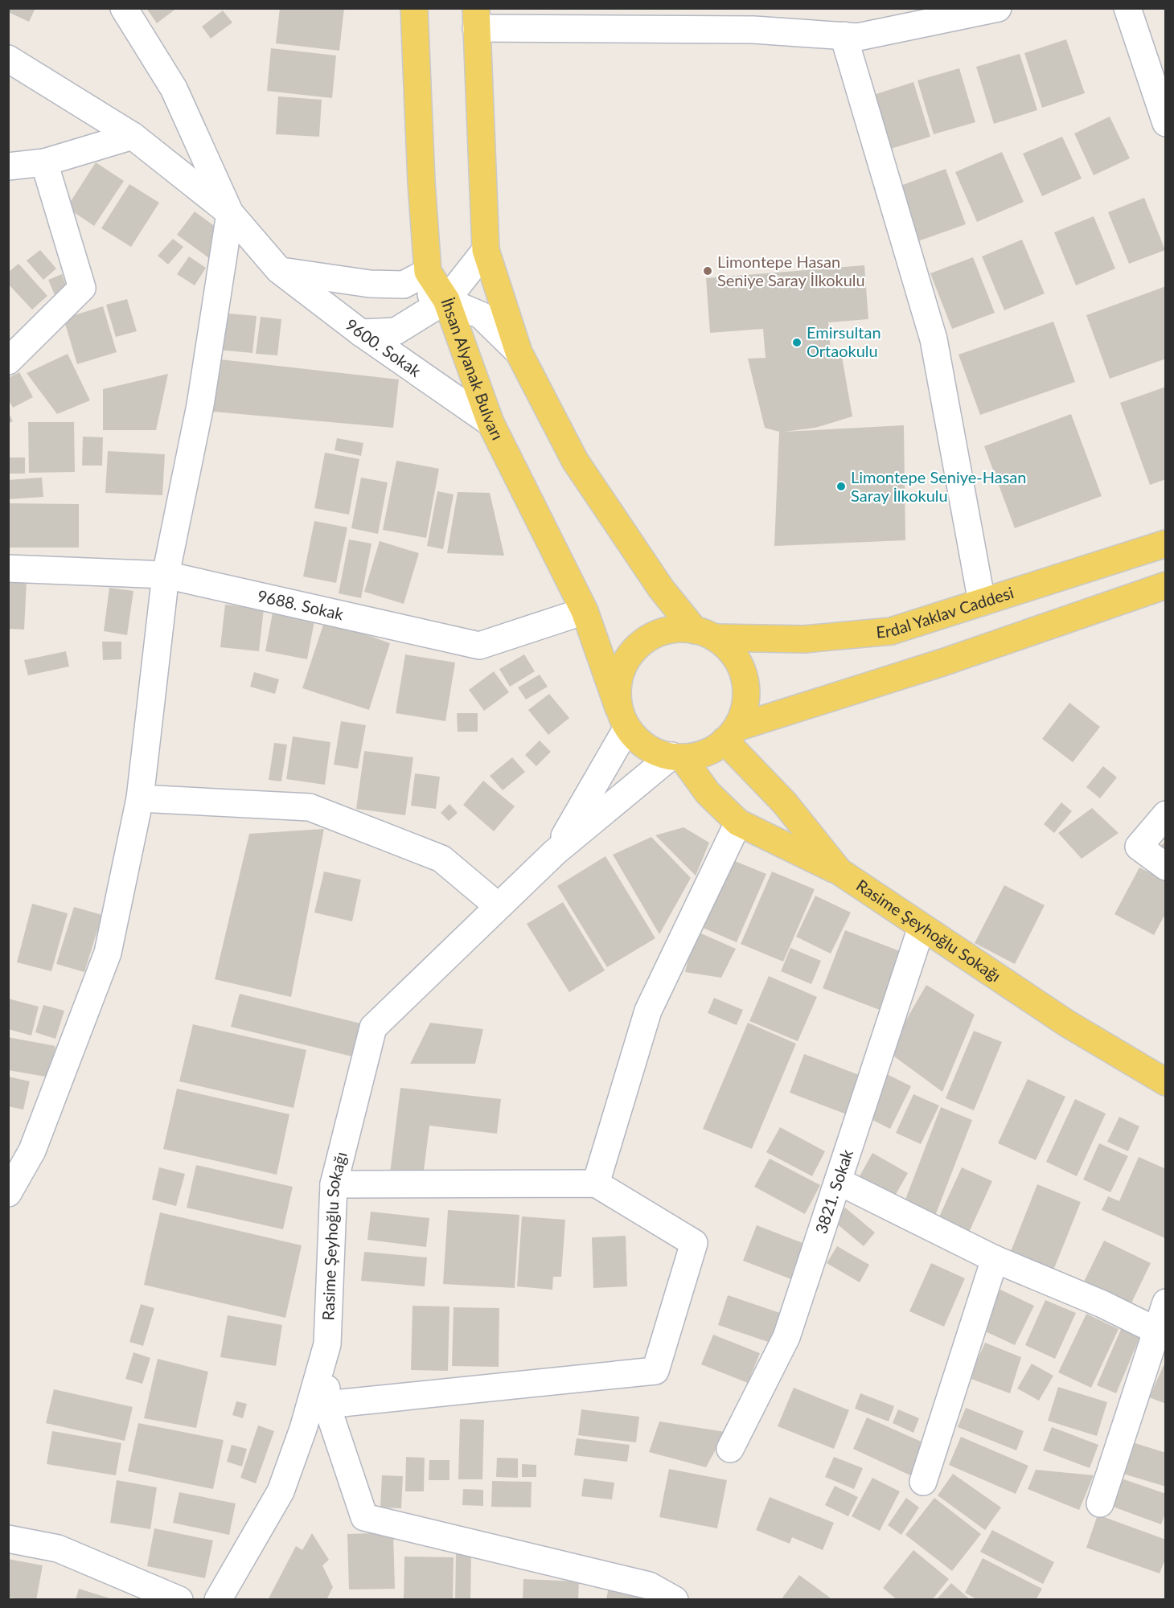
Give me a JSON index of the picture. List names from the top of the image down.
{
  "streets": {
    "main road": ["İhsan Alyanak Bulvarı", "Erdal Yaklav Caddesi", "Rasime Şeyhoğlu Sokağı"],
    "street": ["9600. Sokak", "9688. Sokak", "3821. Sokak"]
  },
  "crossings": [
    ["9600. Sokak", "İhsan Alyanak Bulvarı"],
    ["İhsan Alyanak Bulvarı", "9688. Sokak"],
    ["İhsan Alyanak Bulvarı", "Erdal Yaklav Caddesi"],
    ["İhsan Alyanak Bulvarı", "Rasime Şeyhoğlu Sokağı"],
    ["Erdal Yaklav Caddesi", "Rasime Şeyhoğlu Sokağı"],
    ["Rasime Şeyhoğlu Sokağı", "3821. Sokak"]
  ],
  "places": ["Limontepe Hasan Seniye Saray İlkokulu", "Emirsultan Ortaokulu", "Limontepe Seniye-Hasan Saray İlkokulu"]
}
